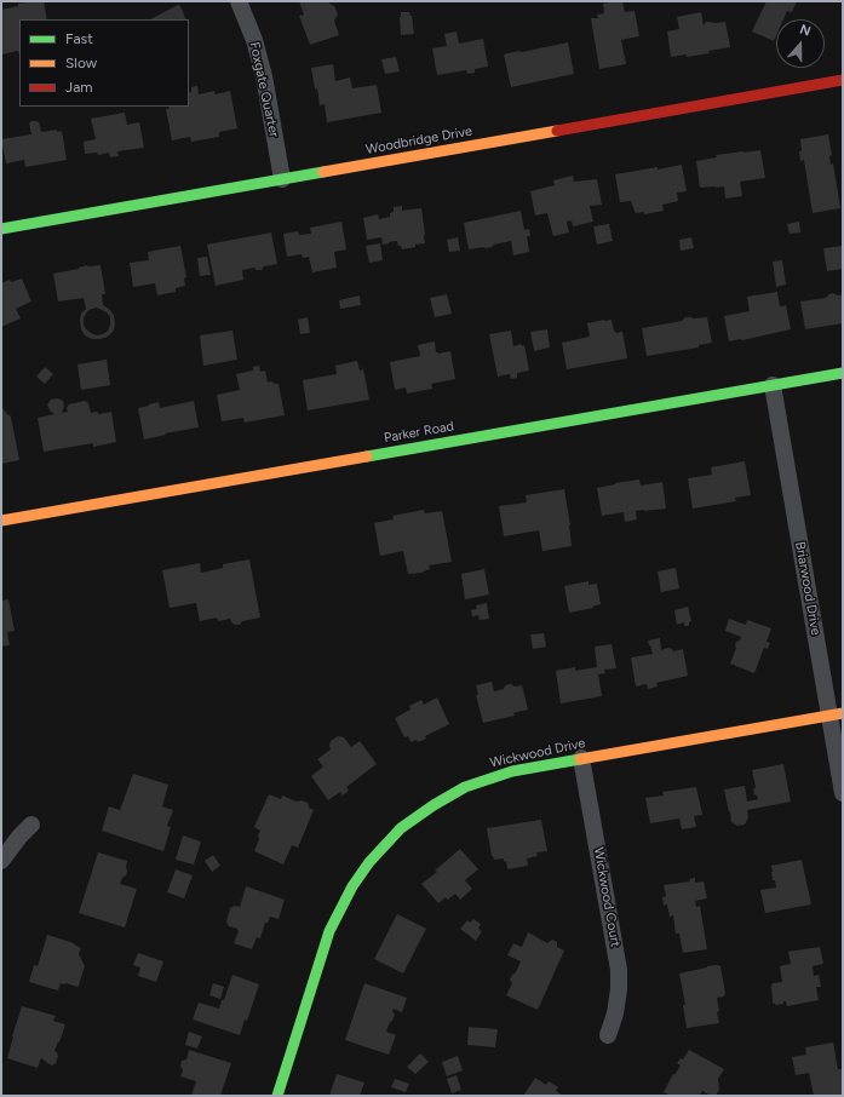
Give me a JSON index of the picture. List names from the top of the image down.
{
  "streets": {
    "street": [
      "Foxgate Quarter",
      "Woodbridge Drive",
      "Parker Road",
      "Briarwood Drive",
      "Wickwood Drive",
      "Wickwood Court"
    ]
  },
  "crossings": [
    ["Foxgate Quarter", "Woodbridge Drive"],
    ["Parker Road", "Briarwood Drive"],
    ["Briarwood Drive", "Wickwood Drive"],
    ["Wickwood Drive", "Wickwood Court"]
  ],
  "legend": ["Fast", "Slow", "Jam"],
  "north": "top"
}
